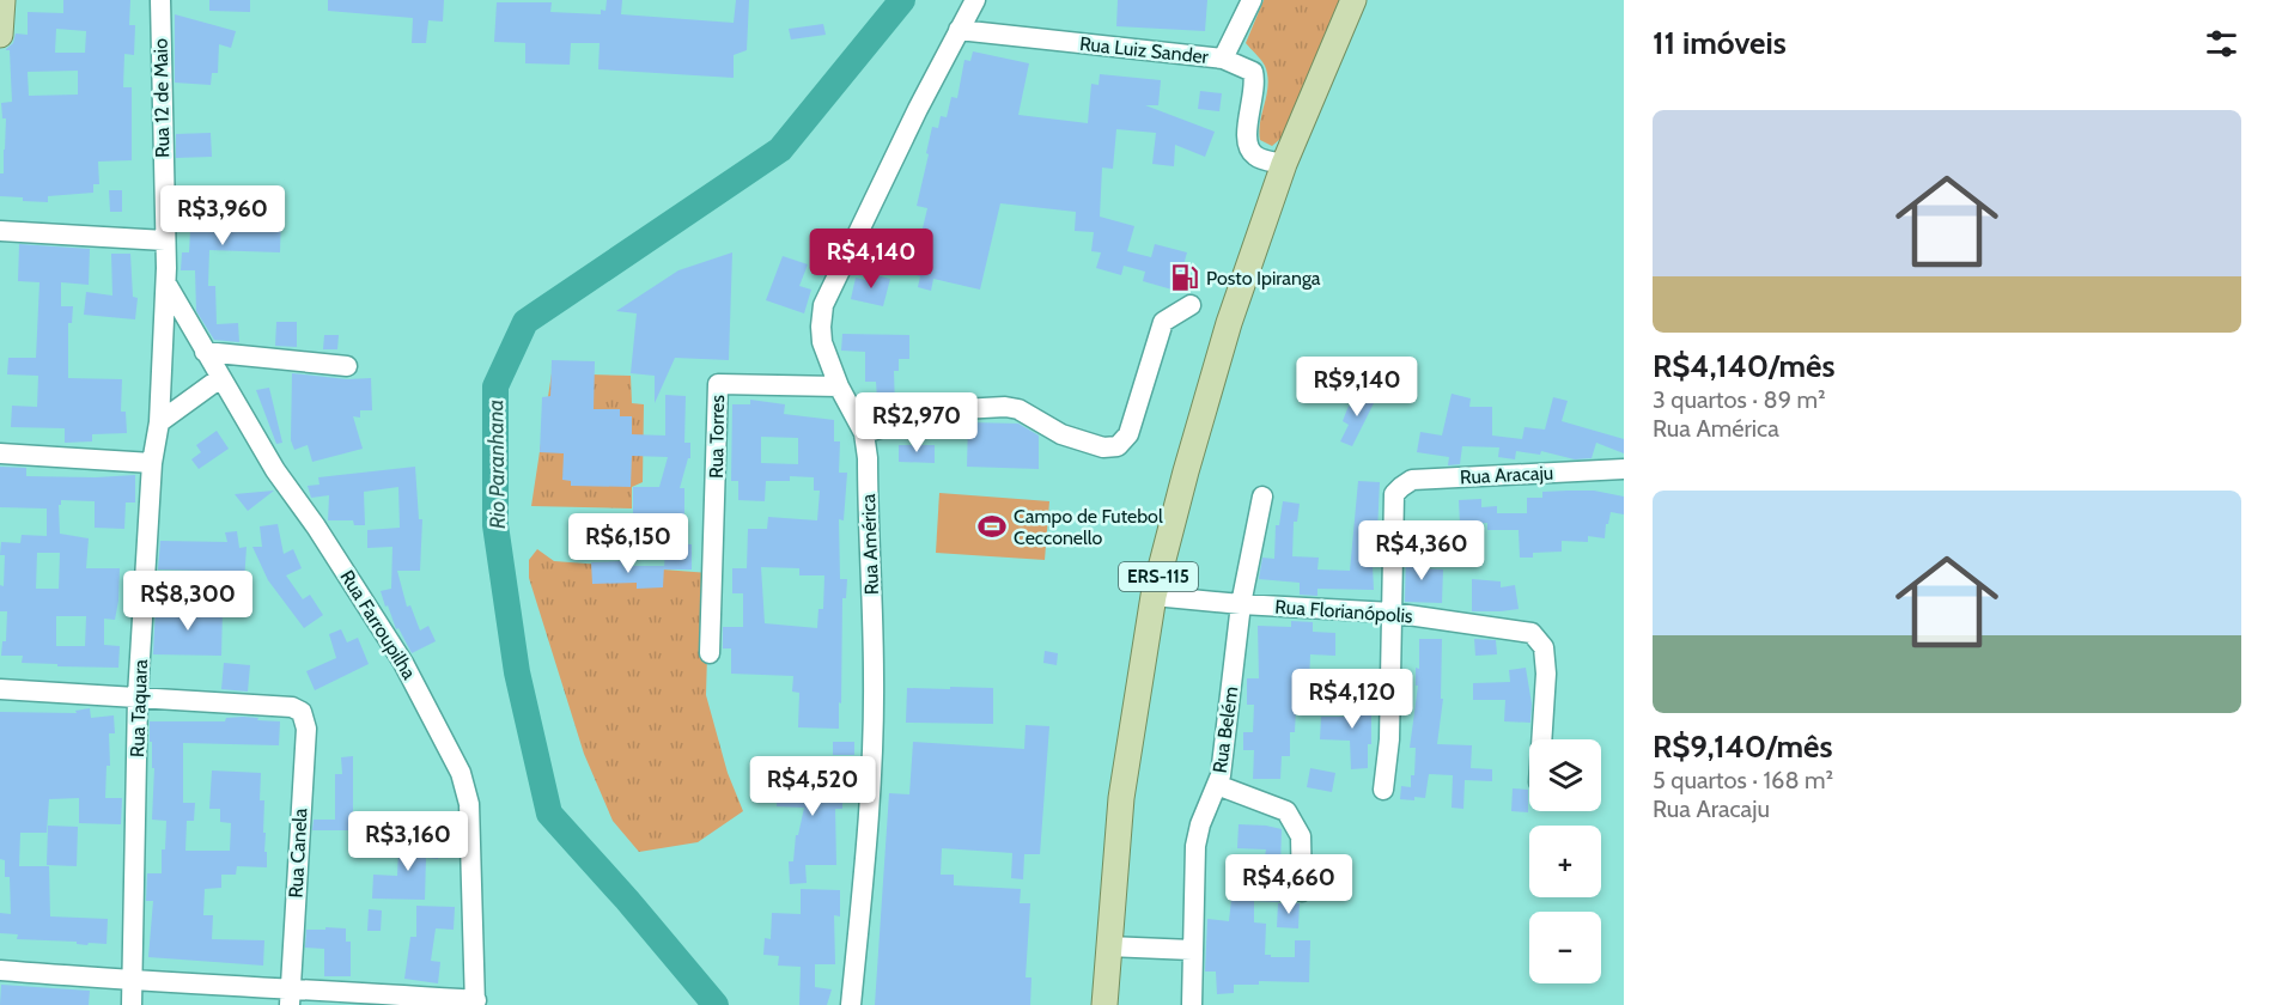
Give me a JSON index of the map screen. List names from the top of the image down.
{
  "streets": {
    "main road": ["ERS-115"],
    "street": [
      "Rua Luiz Sander",
      "Rua 12 de Maio",
      "Rua Torres",
      "Rua Aracaju",
      "Rua América",
      "Rua Florianópolis",
      "Rua Farroupilha",
      "Rua Taquara",
      "Rua Belém",
      "Rua Canela"
    ]
  },
  "crossings": [
    ["Rua Luiz Sander", "Rua América"],
    ["Rua Luiz Sander", "ERS-115"],
    ["Rua 12 de Maio", "Rua Farroupilha"],
    ["Rua 12 de Maio", "Rua Taquara"],
    ["Rua Torres", "Rua América"],
    ["Rua Aracaju", "Rua Florianópolis"],
    ["ERS-115", "Rua Florianópolis"],
    ["Rua Florianópolis", "Rua Belém"],
    ["Rua Farroupilha", "Rua Taquara"],
    ["Rua Taquara", "Rua Canela"]
  ],
  "water": ["Rio Paranhana"],
  "places": {
    "fuel station": ["Posto Ipiranga"],
    "sports": ["Campo de Futebol Cecconello"]
  },
  "page": {
    "heading": "11 imóveis",
    "list": [
      {
        "name": "R$4,140/mês",
        "note": "3 quartos · 89 m² · Rua América"
      },
      {
        "name": "R$9,140/mês",
        "note": "5 quartos · 168 m² · Rua Aracaju"
      }
    ],
    "price": [
      "R$3,960",
      "R$4,140",
      "R$9,140",
      "R$2,970",
      "R$6,150",
      "R$4,360",
      "R$8,300",
      "R$4,120",
      "R$4,520",
      "R$3,160",
      "R$4,660"
    ],
    "map_buttons": ["+", "−"]
  }
}
